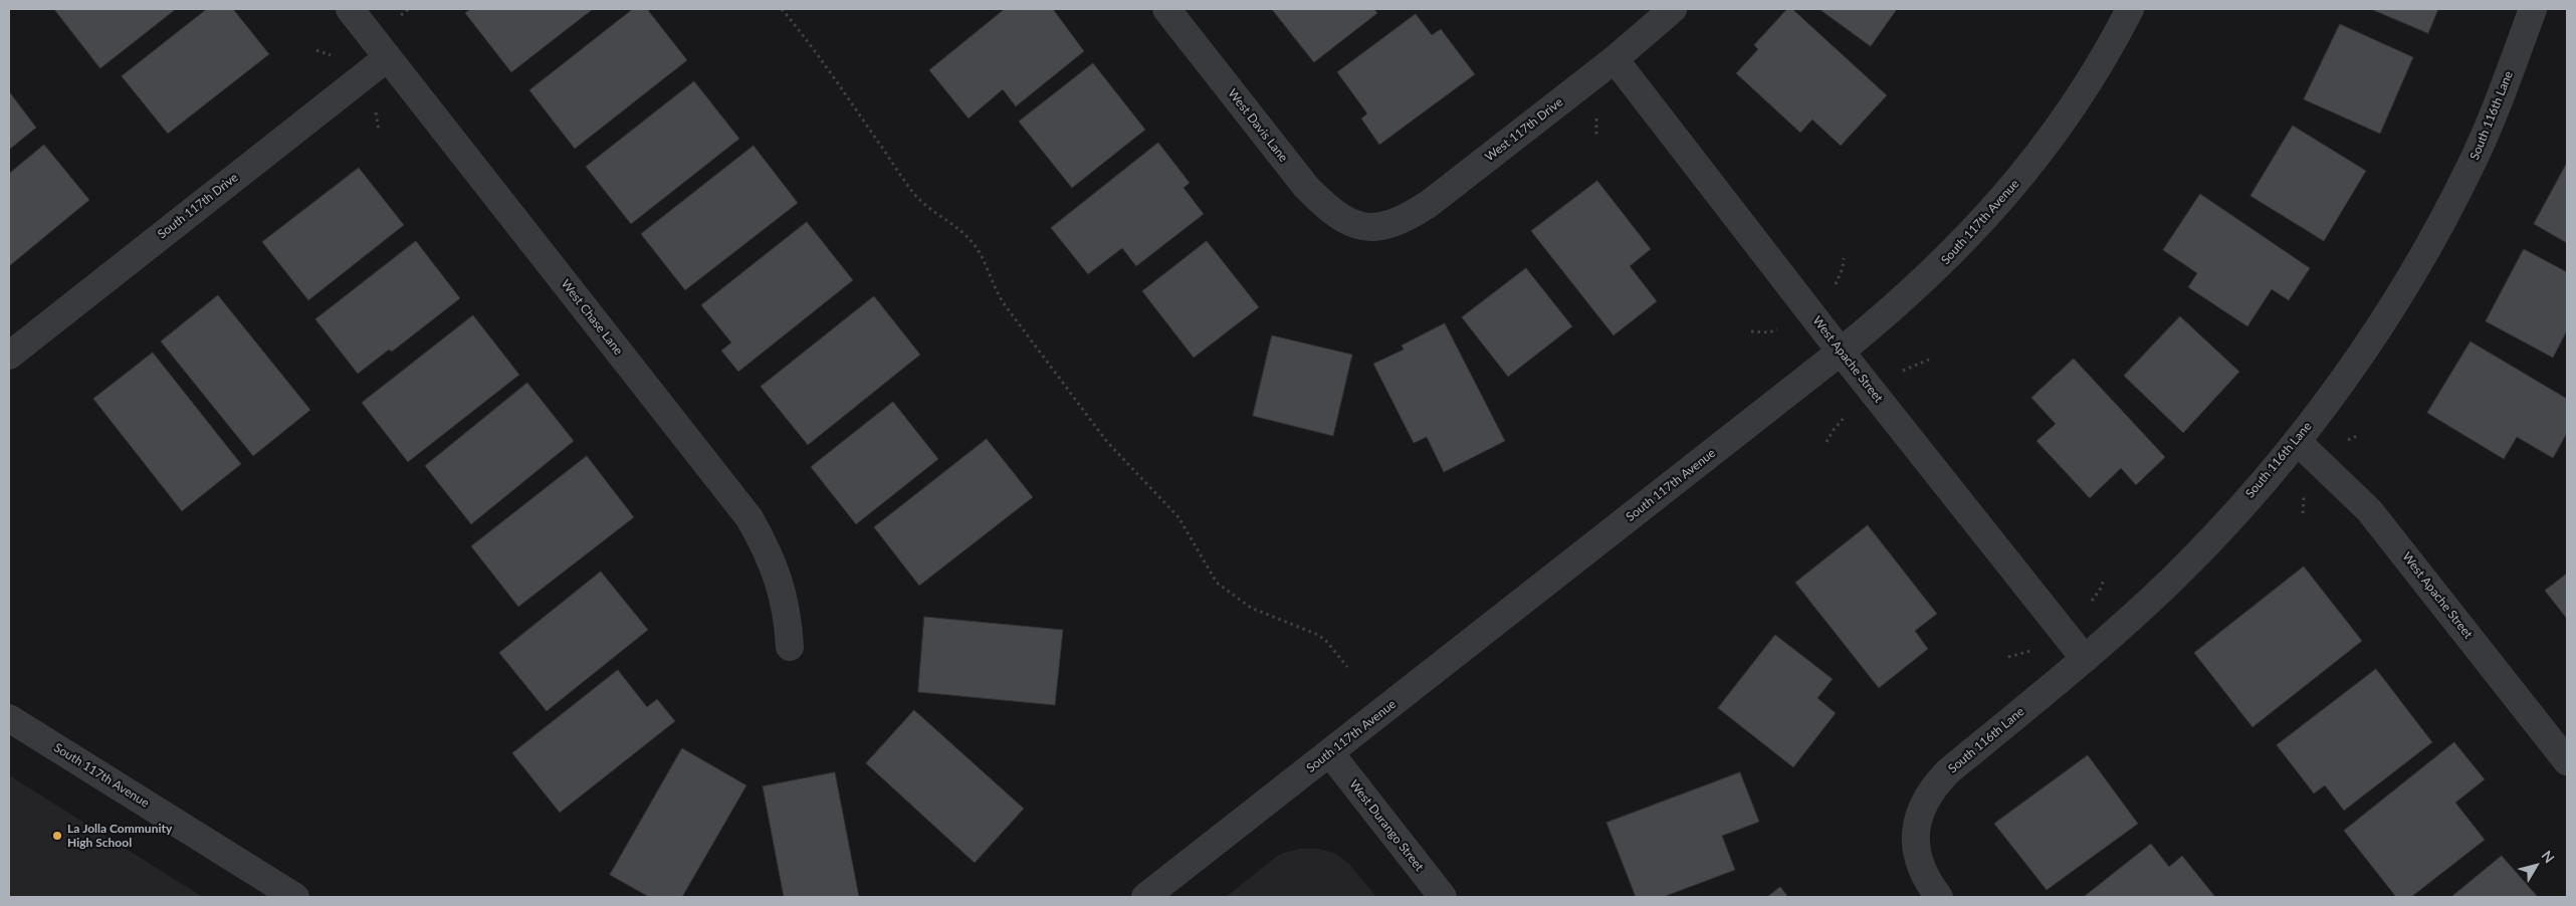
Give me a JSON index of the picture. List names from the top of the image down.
{
  "streets": {
    "street": [
      "South 116th Lane",
      "West Davis Lane",
      "West 117th Drive",
      "South 117th Drive",
      "South 117th Avenue",
      "West Chase Lane",
      "West Apache Street",
      "West Durango Street"
    ]
  },
  "crossings": [
    ["South 116th Lane", "West Apache Street"],
    ["West Davis Lane", "West 117th Drive"],
    ["West 117th Drive", "West Apache Street"],
    ["South 117th Drive", "West Chase Lane"],
    ["South 117th Avenue", "West Apache Street"],
    ["South 117th Avenue", "West Durango Street"]
  ],
  "places": ["La Jolla Community High School"],
  "north": "top right"
}
